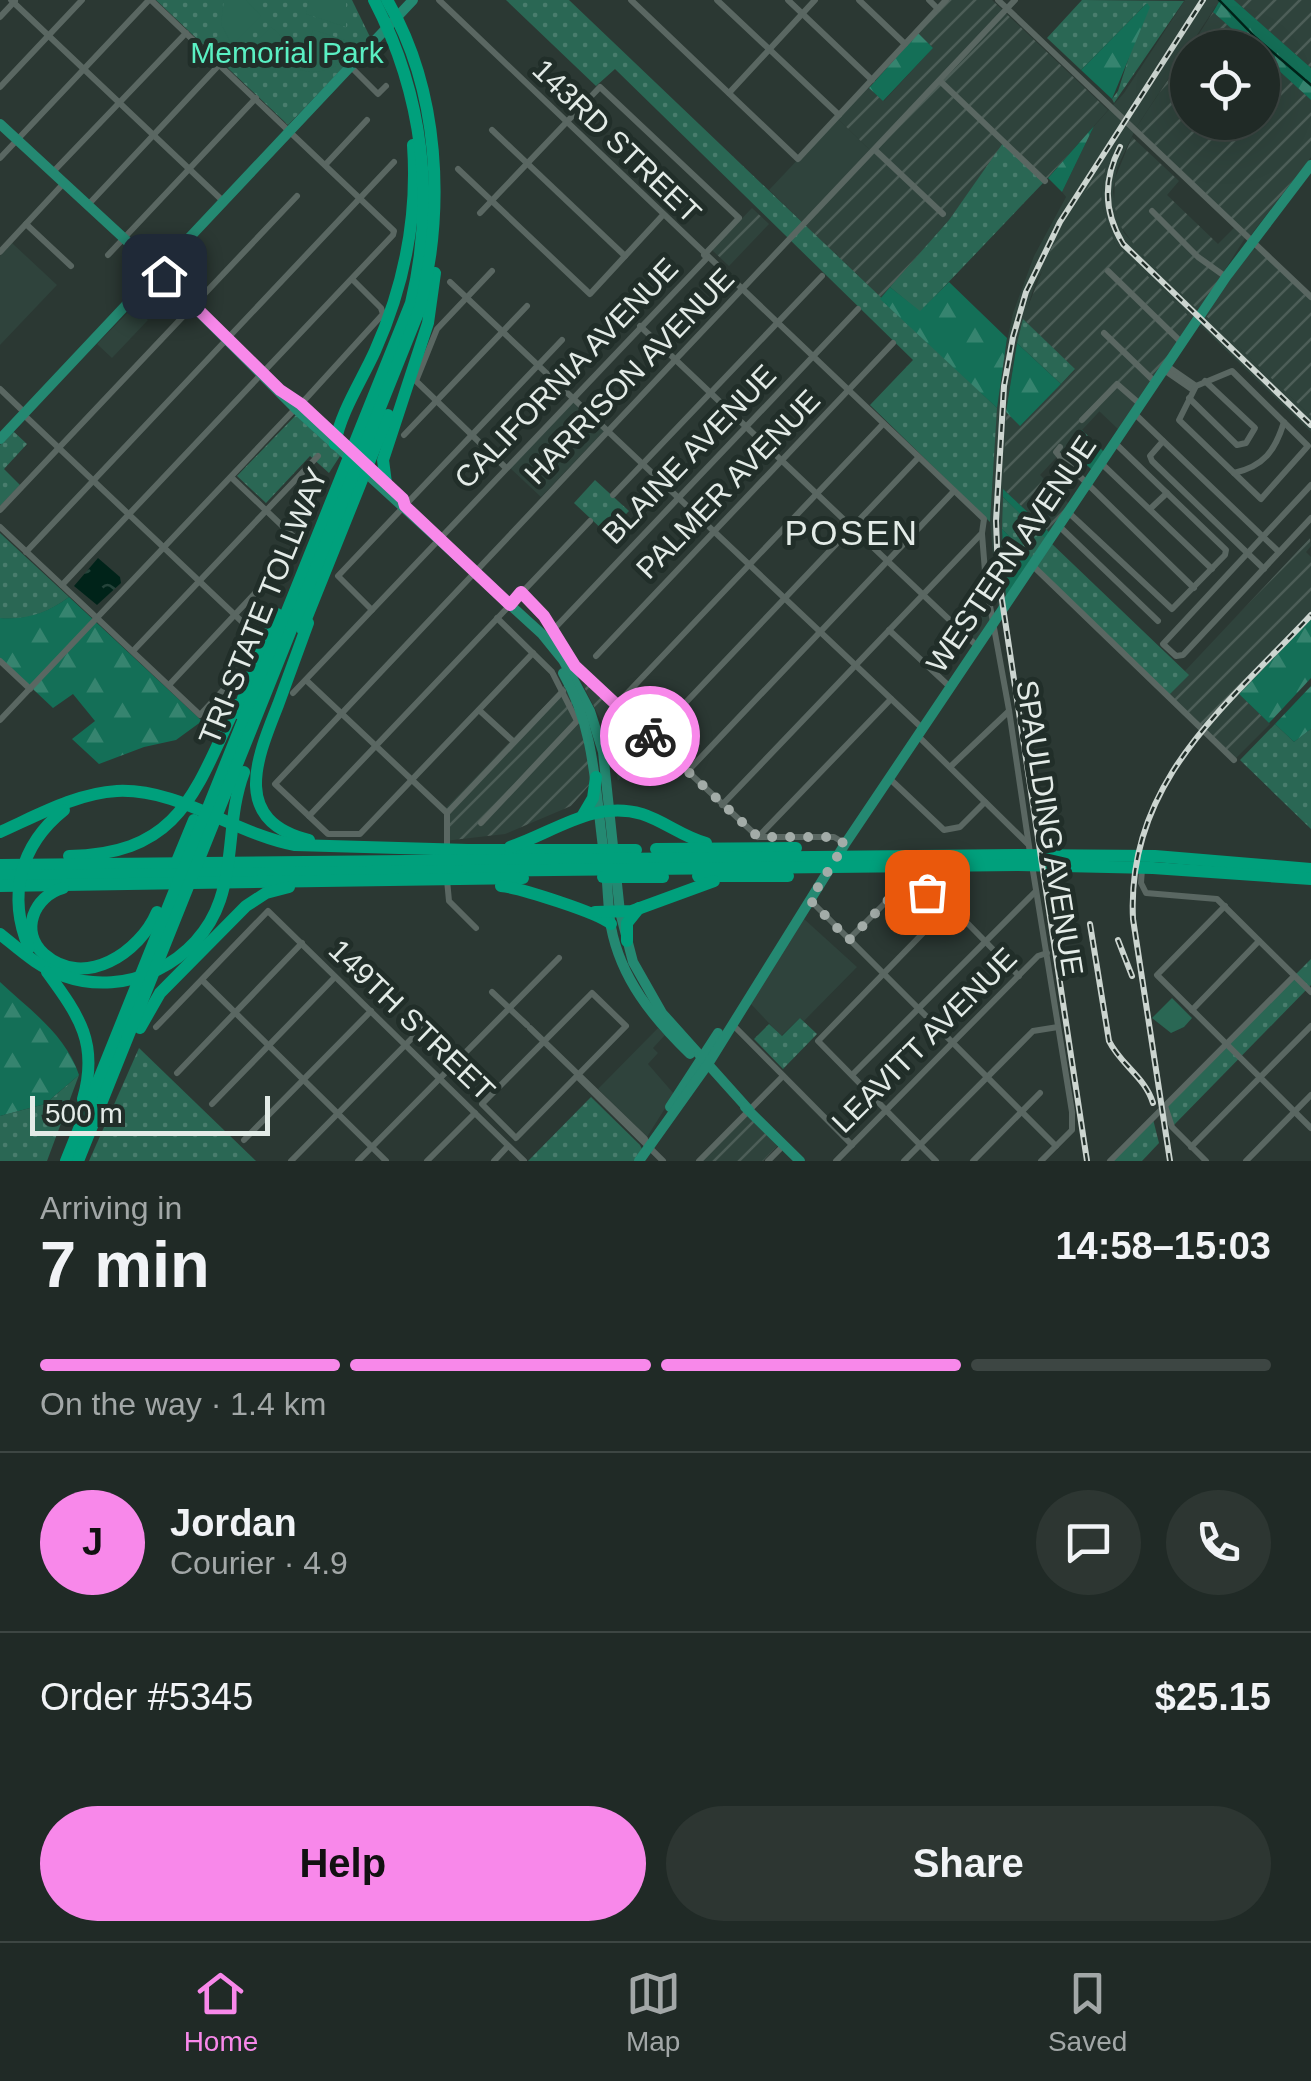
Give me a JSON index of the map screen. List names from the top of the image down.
{
  "streets": {
    "highway": ["TRI-STATE TOLLWAY"],
    "main road": ["WESTERN AVENUE"],
    "street": [
      "143RD STREET",
      "CALIFORNIA AVENUE",
      "HARRISON AVENUE",
      "BLAINE AVENUE",
      "PALMER AVENUE",
      "SPAULDING AVENUE",
      "149TH STREET",
      "LEAVITT AVENUE"
    ]
  },
  "crossings": [
    ["143RD STREET", "CALIFORNIA AVENUE"],
    ["143RD STREET", "HARRISON AVENUE"],
    ["143RD STREET", "BLAINE AVENUE"],
    ["143RD STREET", "PALMER AVENUE"],
    ["143RD STREET", "SPAULDING AVENUE"],
    ["WESTERN AVENUE", "SPAULDING AVENUE"],
    ["SPAULDING AVENUE", "LEAVITT AVENUE"]
  ],
  "districts": ["POSEN"],
  "parks": ["Memorial Park"],
  "scale_bar": "500 m",
  "page": {
    "scale": "500 m",
    "heading": ["7 min", "Arriving in", "14:58–15:03"],
    "panel": [
      "Jordan",
      "Courier · 4.9",
      "Order #5345",
      "$25.15"
    ],
    "bar": "On the way · 1.4 km",
    "round": "J",
    "buttons": ["Help", "Share"],
    "tabs": ["Home", "Map", "Saved"]
  }
}
